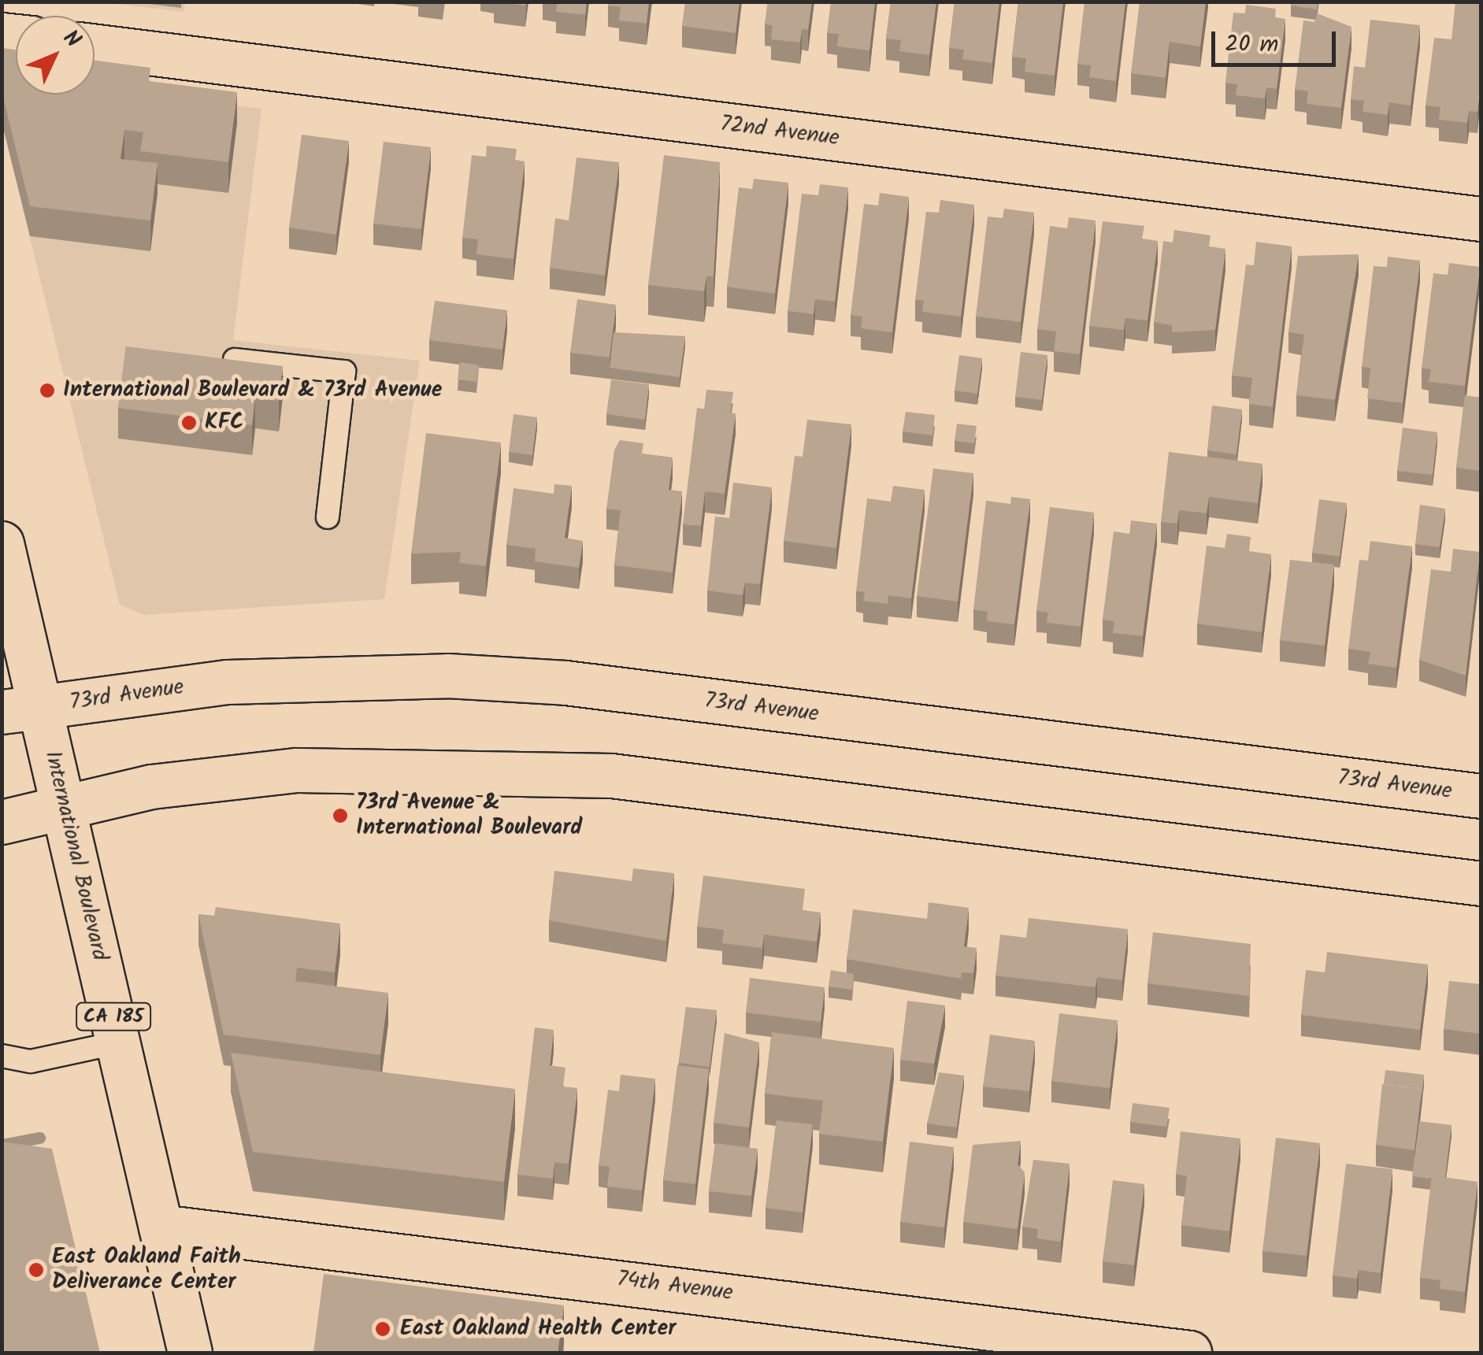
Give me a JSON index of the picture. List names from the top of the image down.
{
  "streets": {
    "main road": [
      "72nd Avenue",
      "73rd Avenue",
      "International Boulevard",
      "CA 185",
      "74th Avenue"
    ]
  },
  "crossings": [
    ["73rd Avenue", "International Boulevard"],
    ["International Boulevard", "74th Avenue"]
  ],
  "places": [
    "International Boulevard & 73rd Avenue",
    "KFC",
    "73rd Avenue & International Boulevard",
    "East Oakland Faith Deliverance Center",
    "East Oakland Health Center"
  ],
  "scale_bar": "20 m",
  "north": "top right"
}
